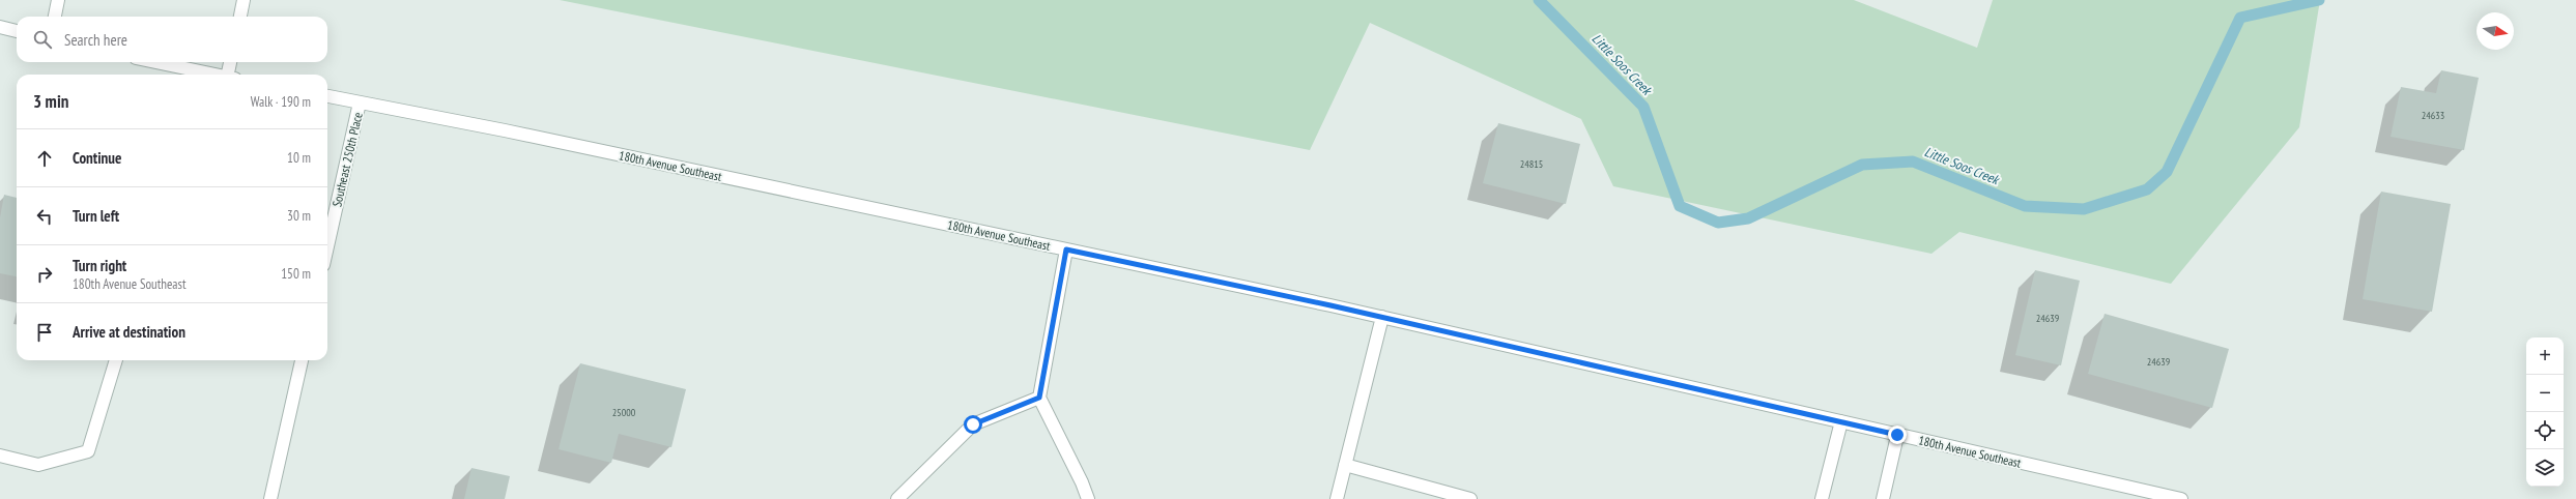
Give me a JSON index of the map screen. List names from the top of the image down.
{
  "streets": {
    "street": ["Southeast 250th Place", "180th Avenue Southeast"]
  },
  "crossings": [
    ["Southeast 250th Place", "180th Avenue Southeast"]
  ],
  "water": ["Little Soos Creek"],
  "house_numbers": [
    "24633",
    "24815",
    "24639",
    "24639",
    "25000"
  ],
  "north": "right",
  "page": {
    "search": "Search here",
    "heading": ["3 min", "Walk · 190 m"],
    "list": [
      ["Continue", "10 m"],
      ["Turn left", "30 m"],
      ["Turn right", "180th Avenue Southeast", "150 m"],
      "Arrive at destination"
    ],
    "map_buttons": ["+", "−"]
  }
}
